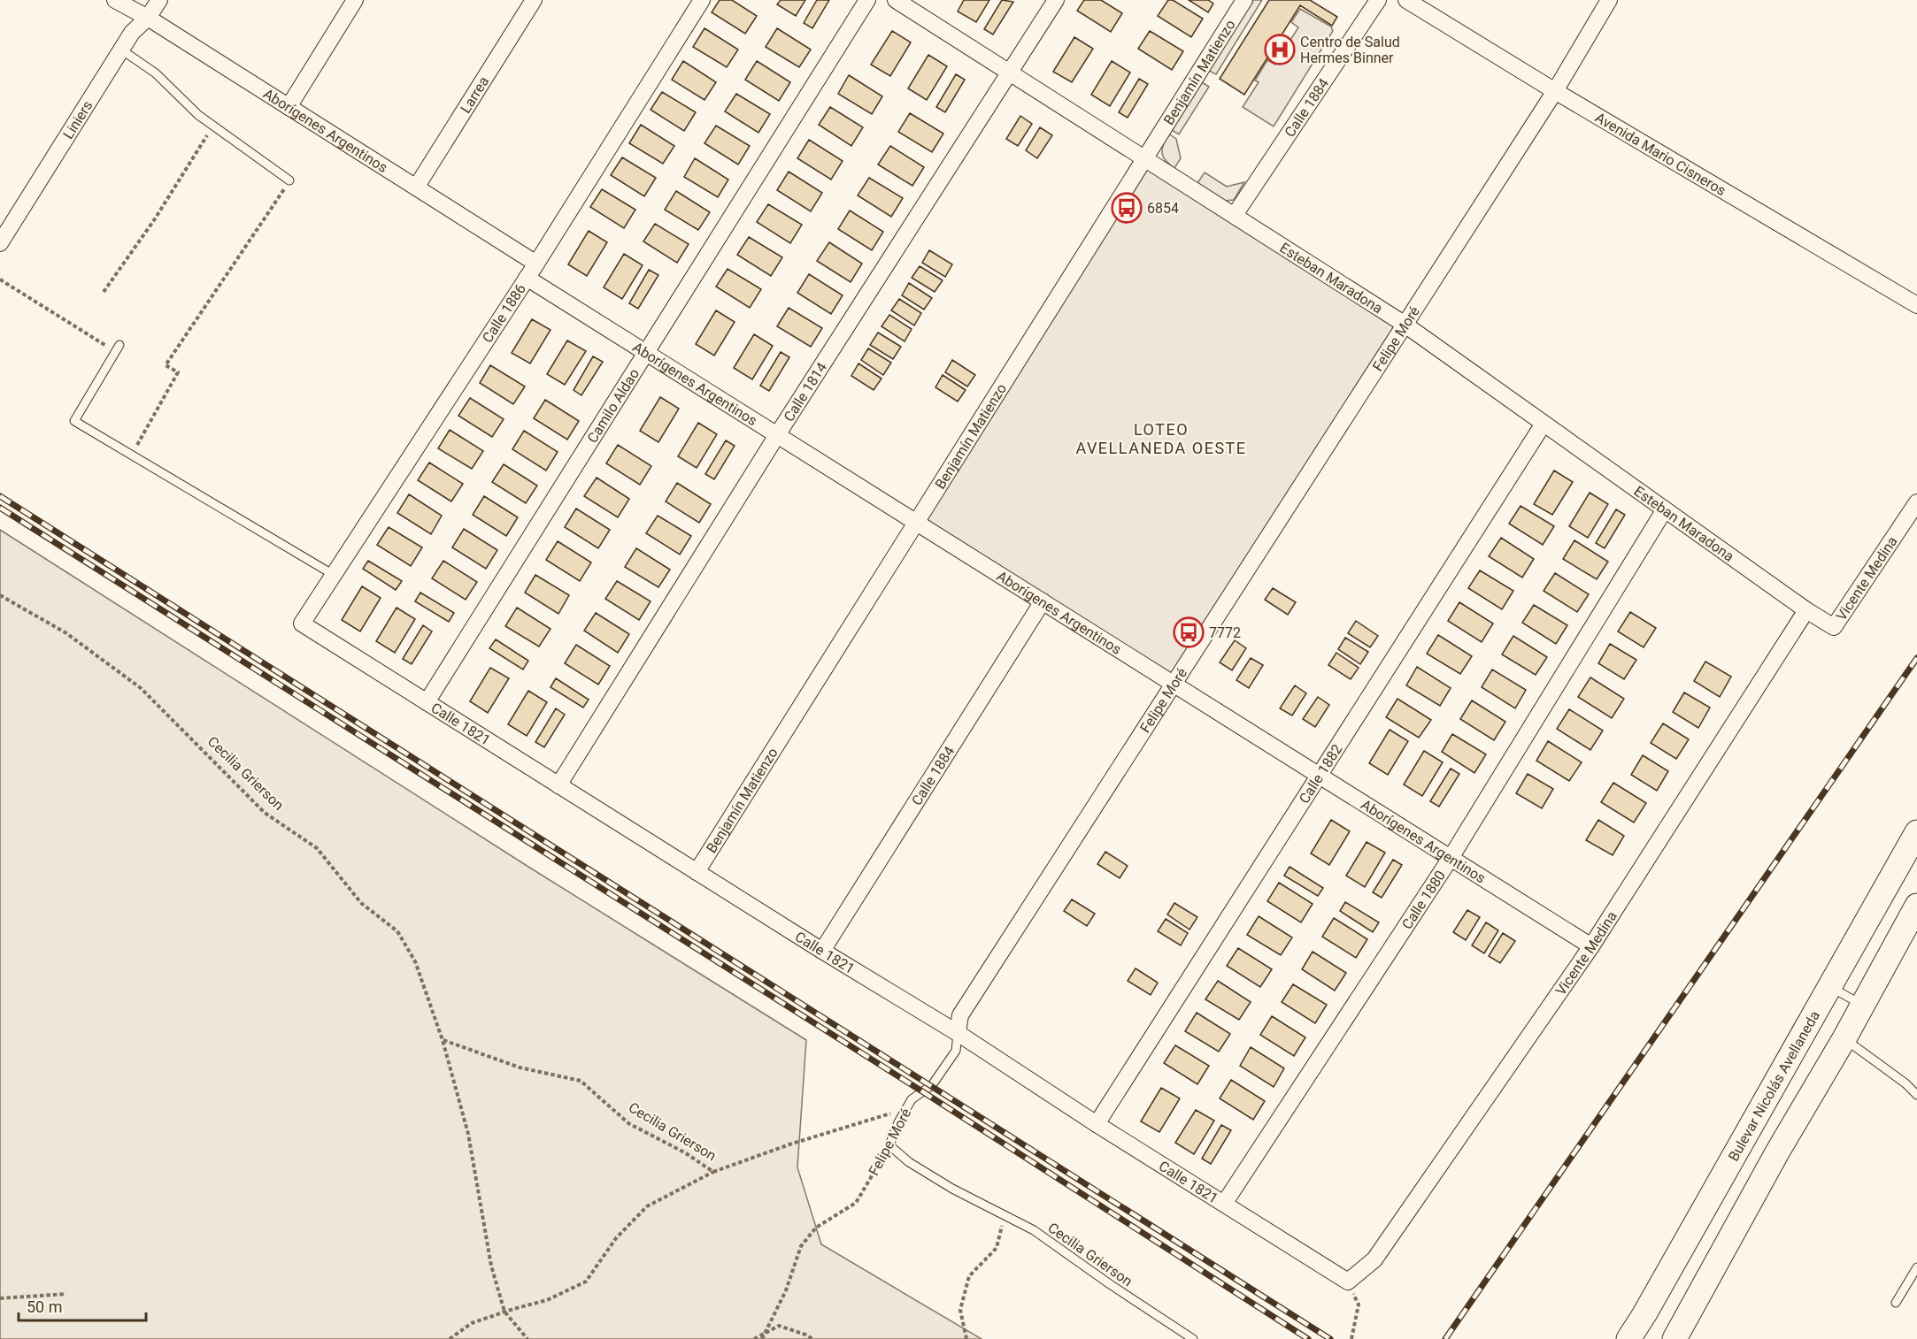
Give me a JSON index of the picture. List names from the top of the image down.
{
  "streets": {
    "main road": ["Bulevar Nicolás Avellaneda"],
    "street": [
      "Benjamín Matienzo",
      "Larrea",
      "Calle 1884",
      "Liniers",
      "Aborígenes Argentinos",
      "Avenida Mario Cisneros",
      "Esteban Maradona",
      "Calle 1886",
      "Felipe Moré",
      "Calle 1814",
      "Camilo Aldao",
      "Vicente Medina",
      "Calle 1821",
      "Calle 1882",
      "Calle 1880"
    ],
    "lane": ["Cecilia Grierson"]
  },
  "crossings": [
    ["Benjamín Matienzo", "Aborígenes Argentinos"],
    ["Benjamín Matienzo", "Esteban Maradona"],
    ["Benjamín Matienzo", "Calle 1821"],
    ["Larrea", "Aborígenes Argentinos"],
    ["Calle 1884", "Aborígenes Argentinos"],
    ["Calle 1884", "Esteban Maradona"],
    ["Calle 1884", "Calle 1821"],
    ["Liniers", "Aborígenes Argentinos"],
    ["Aborígenes Argentinos", "Calle 1886"],
    ["Aborígenes Argentinos", "Felipe Moré"],
    ["Aborígenes Argentinos", "Calle 1814"],
    ["Aborígenes Argentinos", "Camilo Aldao"],
    ["Aborígenes Argentinos", "Vicente Medina"],
    ["Aborígenes Argentinos", "Calle 1882"],
    ["Aborígenes Argentinos", "Calle 1880"],
    ["Avenida Mario Cisneros", "Felipe Moré"],
    ["Esteban Maradona", "Felipe Moré"],
    ["Esteban Maradona", "Calle 1814"],
    ["Esteban Maradona", "Vicente Medina"],
    ["Esteban Maradona", "Calle 1882"],
    ["Esteban Maradona", "Calle 1880"],
    ["Calle 1886", "Calle 1821"],
    ["Felipe Moré", "Calle 1821"],
    ["Felipe Moré", "Cecilia Grierson"],
    ["Calle 1814", "Calle 1821"],
    ["Camilo Aldao", "Calle 1821"],
    ["Vicente Medina", "Calle 1821"],
    ["Calle 1821", "Calle 1882"],
    ["Calle 1821", "Calle 1880"]
  ],
  "districts": ["LOTEO AVELLANEDA OESTE"],
  "places": {
    "hospital": ["Centro de Salud Hermes Binner"],
    "bus stop": ["6854", "7772"]
  },
  "scale_bar": "50 m"
}
